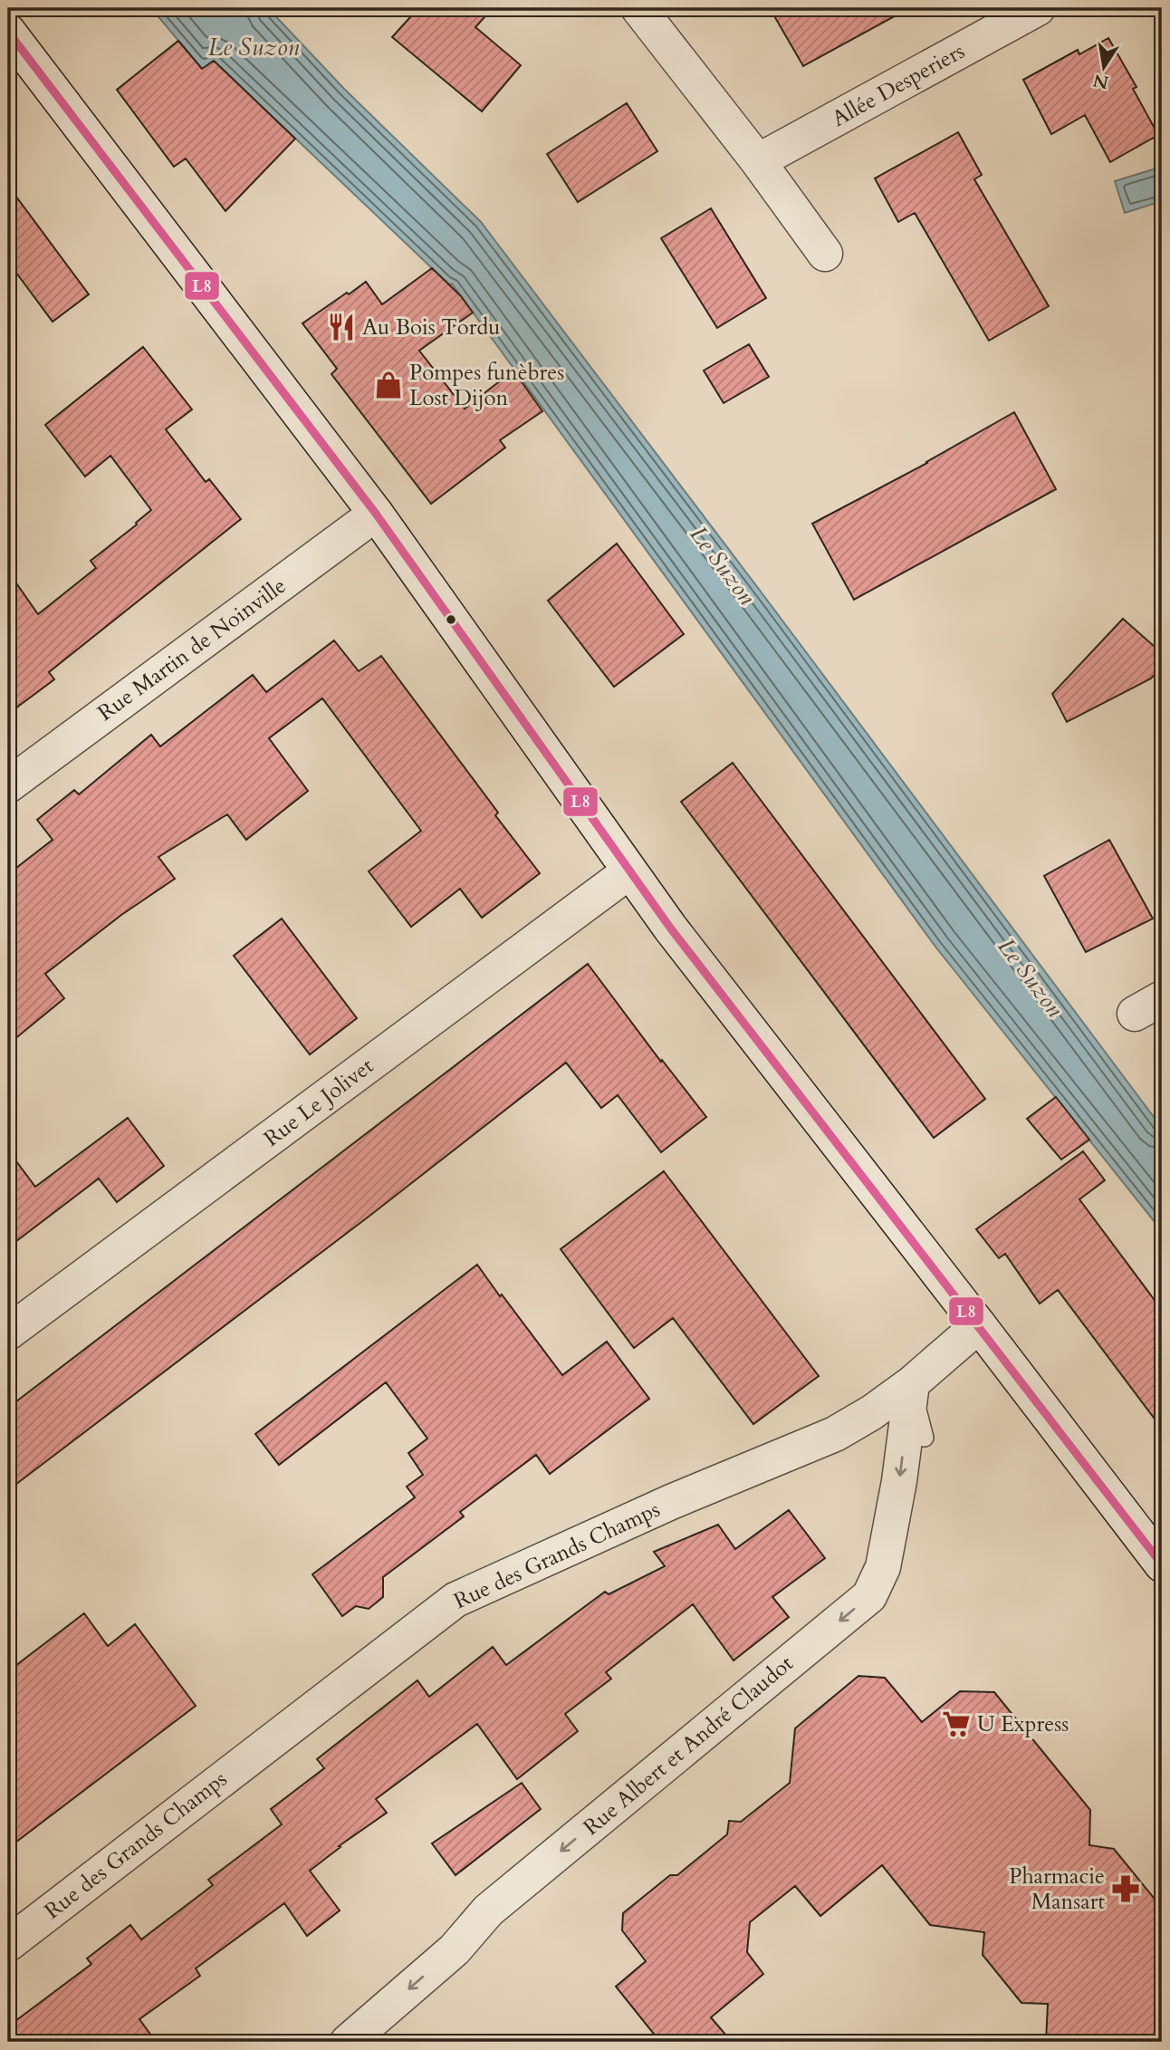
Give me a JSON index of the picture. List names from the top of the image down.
{
  "streets": {
    "street": [
      "Allée Desperiers",
      "Rue Martin de Noinville",
      "Rue Le Jolivet",
      "Rue des Grands Champs",
      "Rue Albert et André Claudot"
    ]
  },
  "crossings": [
    ["Rue des Grands Champs", "Rue Albert et André Claudot"]
  ],
  "one_way": ["Rue Albert et André Claudot"],
  "water": ["Le Suzon"],
  "places": {
    "restaurant": ["Au Bois Tordu"],
    "shop": ["Pompes funèbres Lost Dijon"],
    "supermarket": ["U Express"],
    "pharmacy": ["Pharmacie Mansart"]
  },
  "lines": ["transit line L8"],
  "north": "bottom"
}
